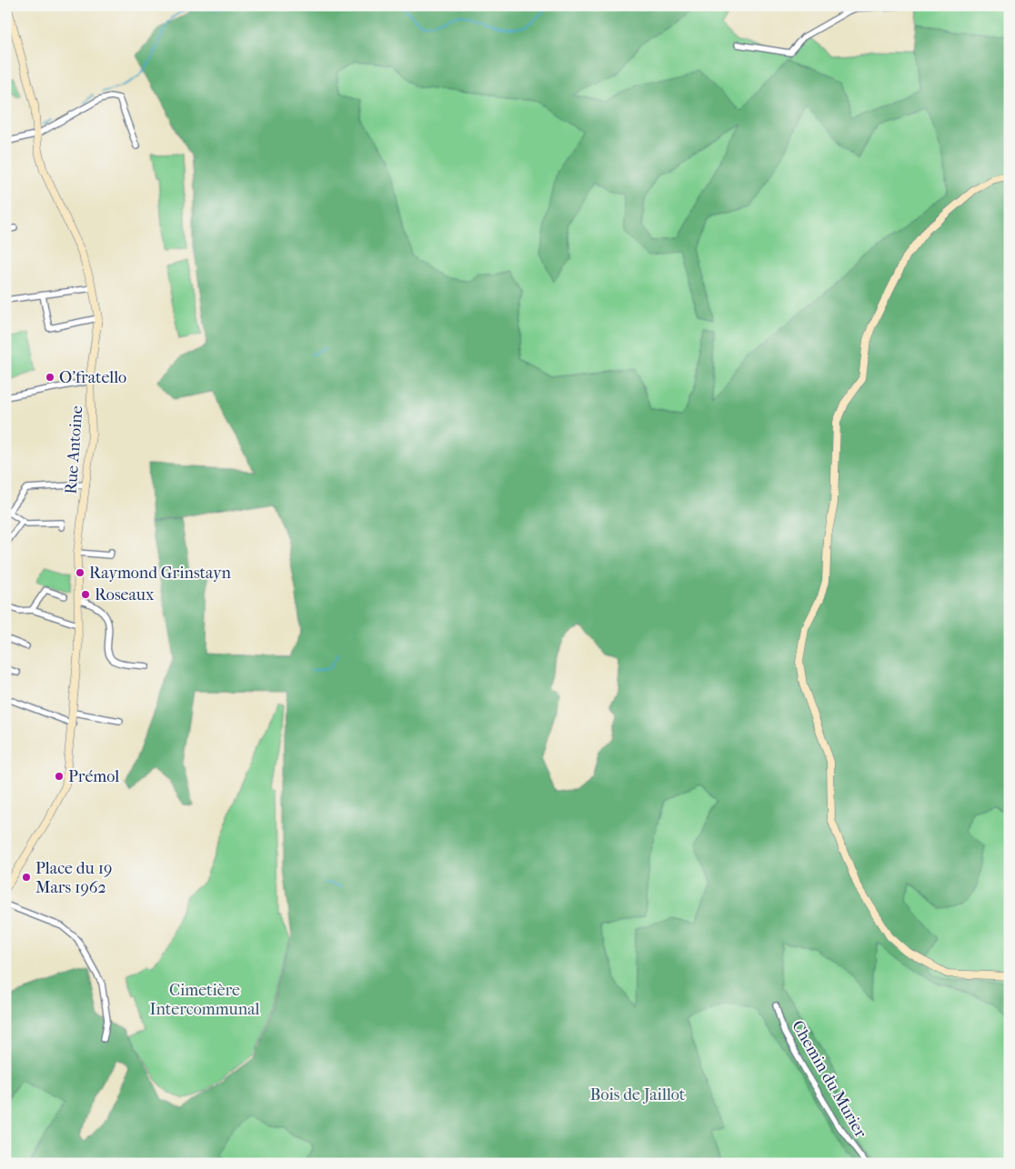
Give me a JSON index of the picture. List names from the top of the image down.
{
  "streets": {
    "street": ["Rue Antoine", "Chemin du Murier"]
  },
  "parks": ["Cimetière Intercommunal", "Bois de Jaillot"],
  "places": [
    "O’fratello",
    "Raymond Grinstayn",
    "Roseaux",
    "Prémol",
    "Place du 19 Mars 1962"
  ]
}
